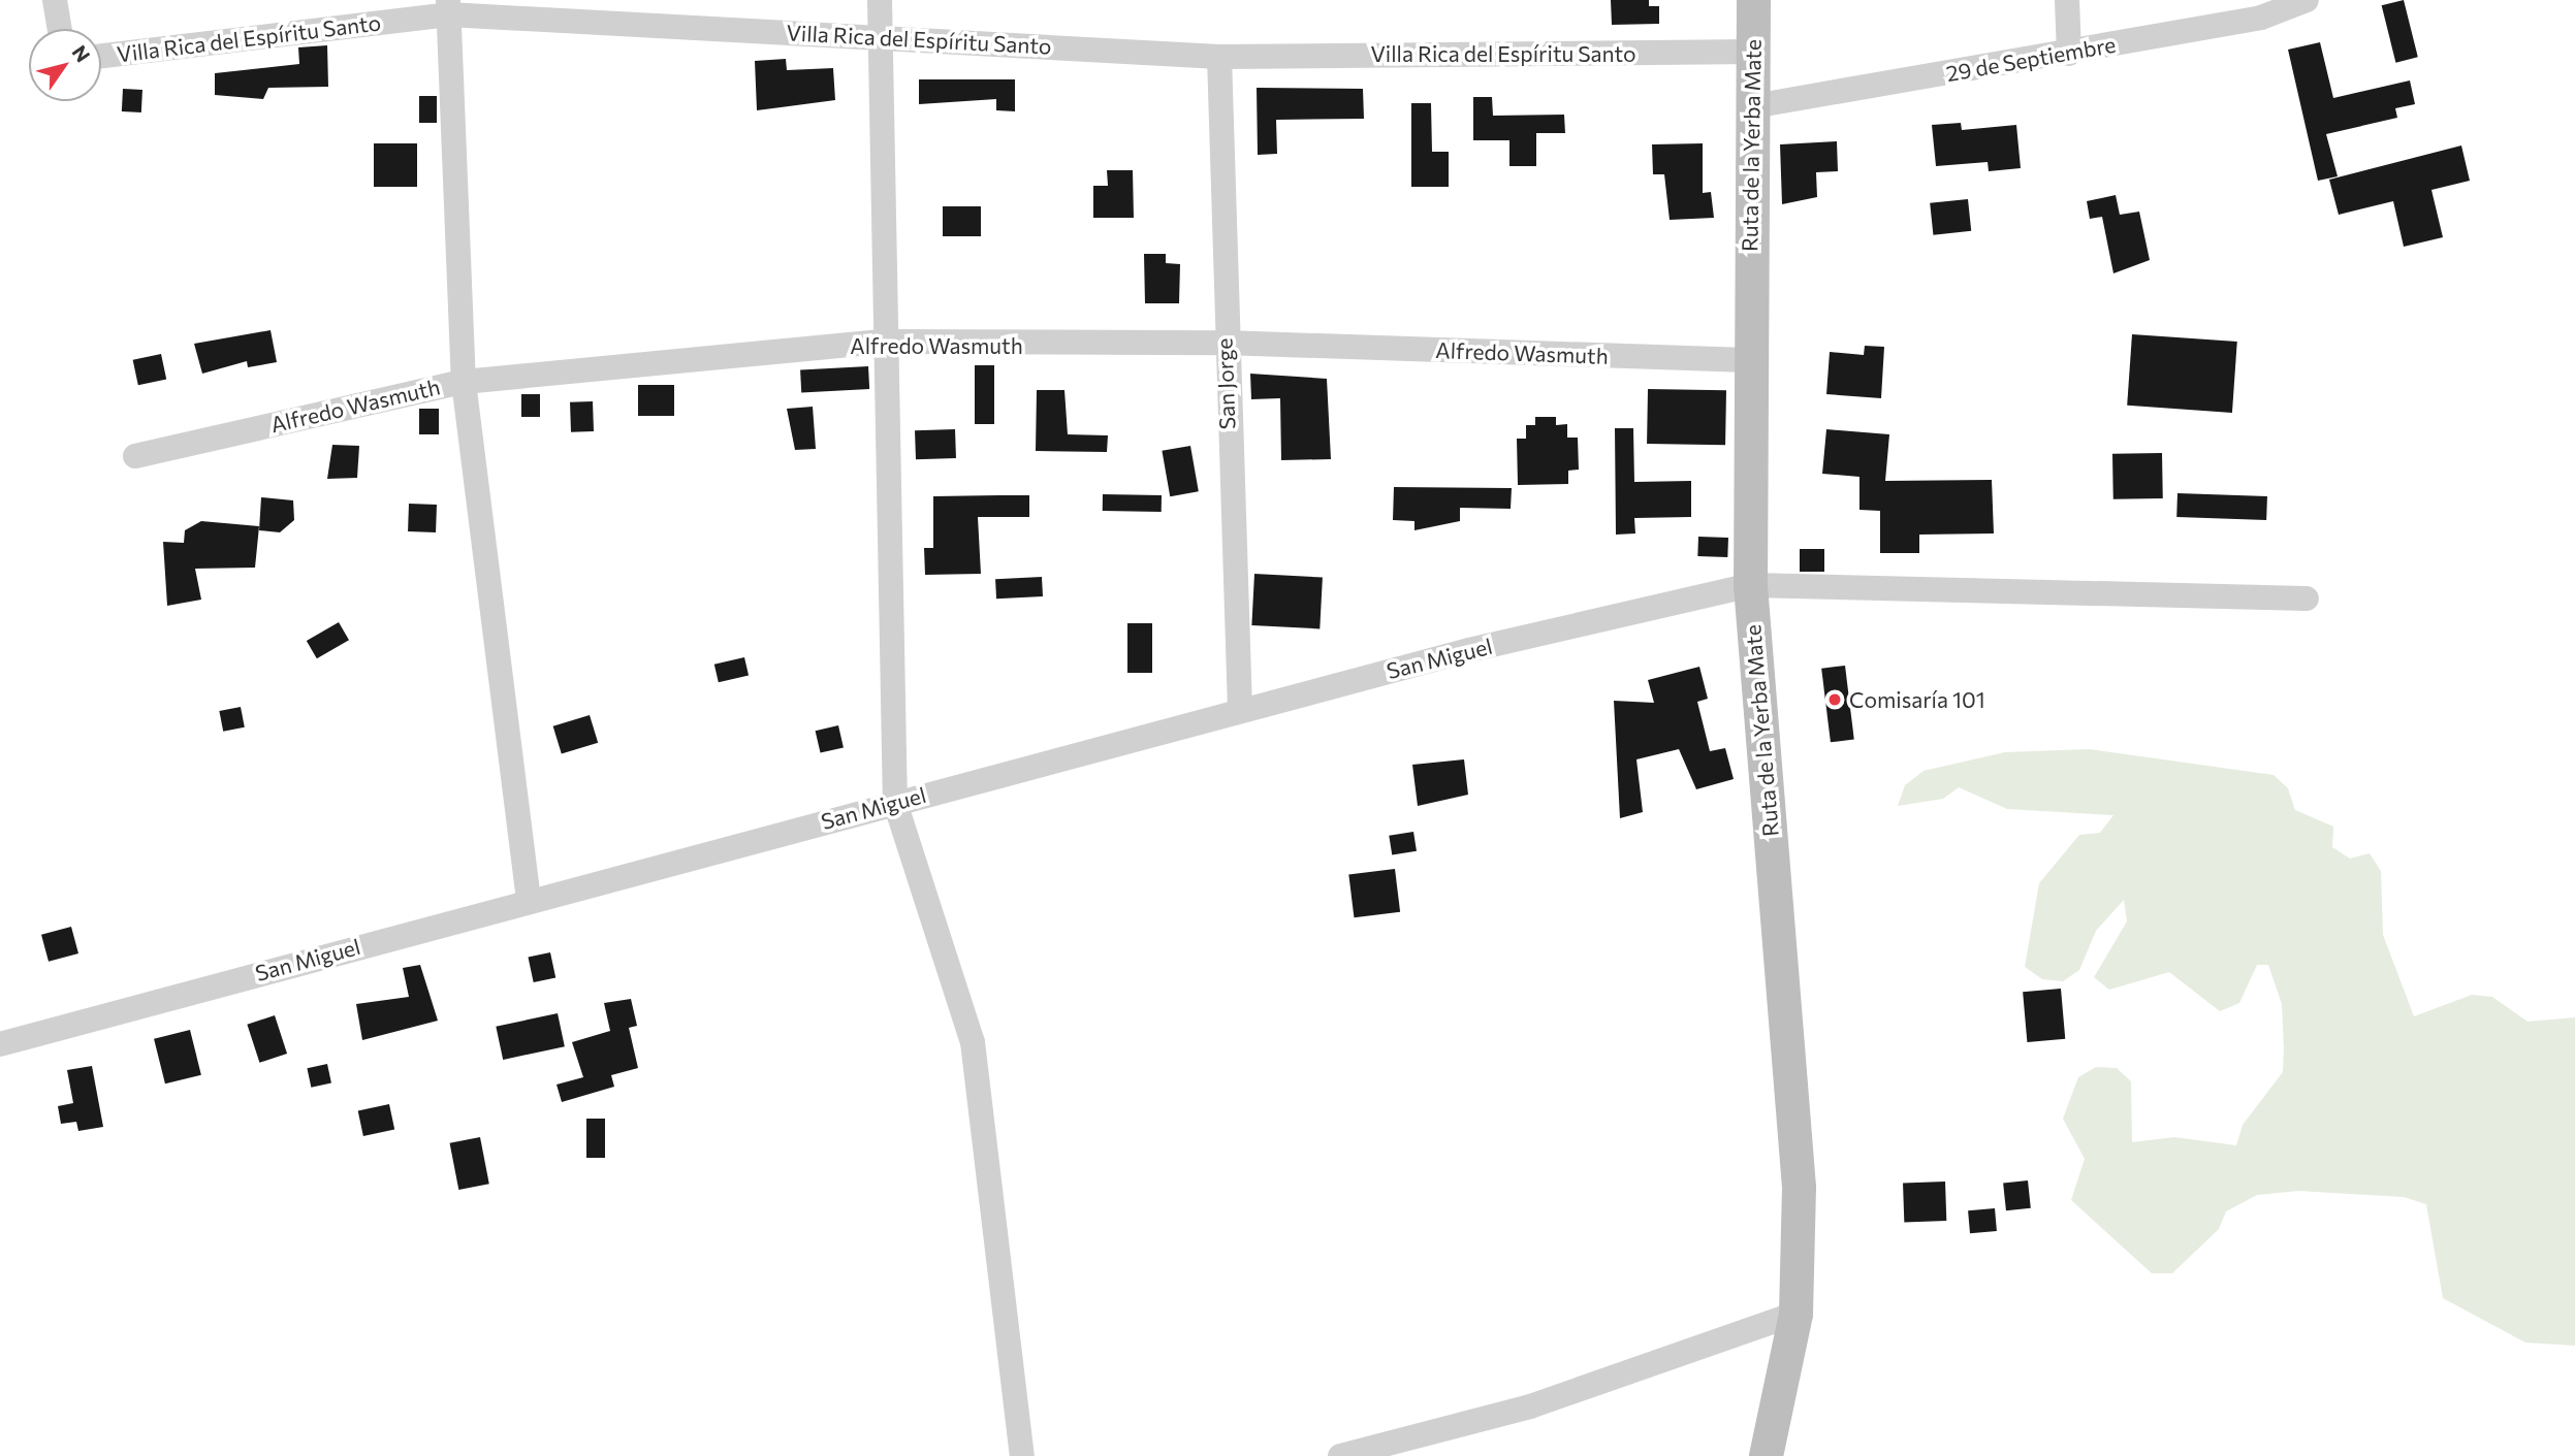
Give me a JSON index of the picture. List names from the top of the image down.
{
  "streets": {
    "main road": ["Ruta de la Yerba Mate"],
    "street": [
      "Villa Rica del Espíritu Santo",
      "29 de Septiembre",
      "Alfredo Wasmuth",
      "San Jorge",
      "San Miguel"
    ]
  },
  "crossings": [
    ["Villa Rica del Espíritu Santo", "Ruta de la Yerba Mate"],
    ["Villa Rica del Espíritu Santo", "San Jorge"],
    ["29 de Septiembre", "Ruta de la Yerba Mate"],
    ["Ruta de la Yerba Mate", "Alfredo Wasmuth"],
    ["Ruta de la Yerba Mate", "San Miguel"],
    ["Alfredo Wasmuth", "San Jorge"],
    ["San Jorge", "San Miguel"]
  ],
  "places": ["Comisaría 101"],
  "north": "top right"
}
